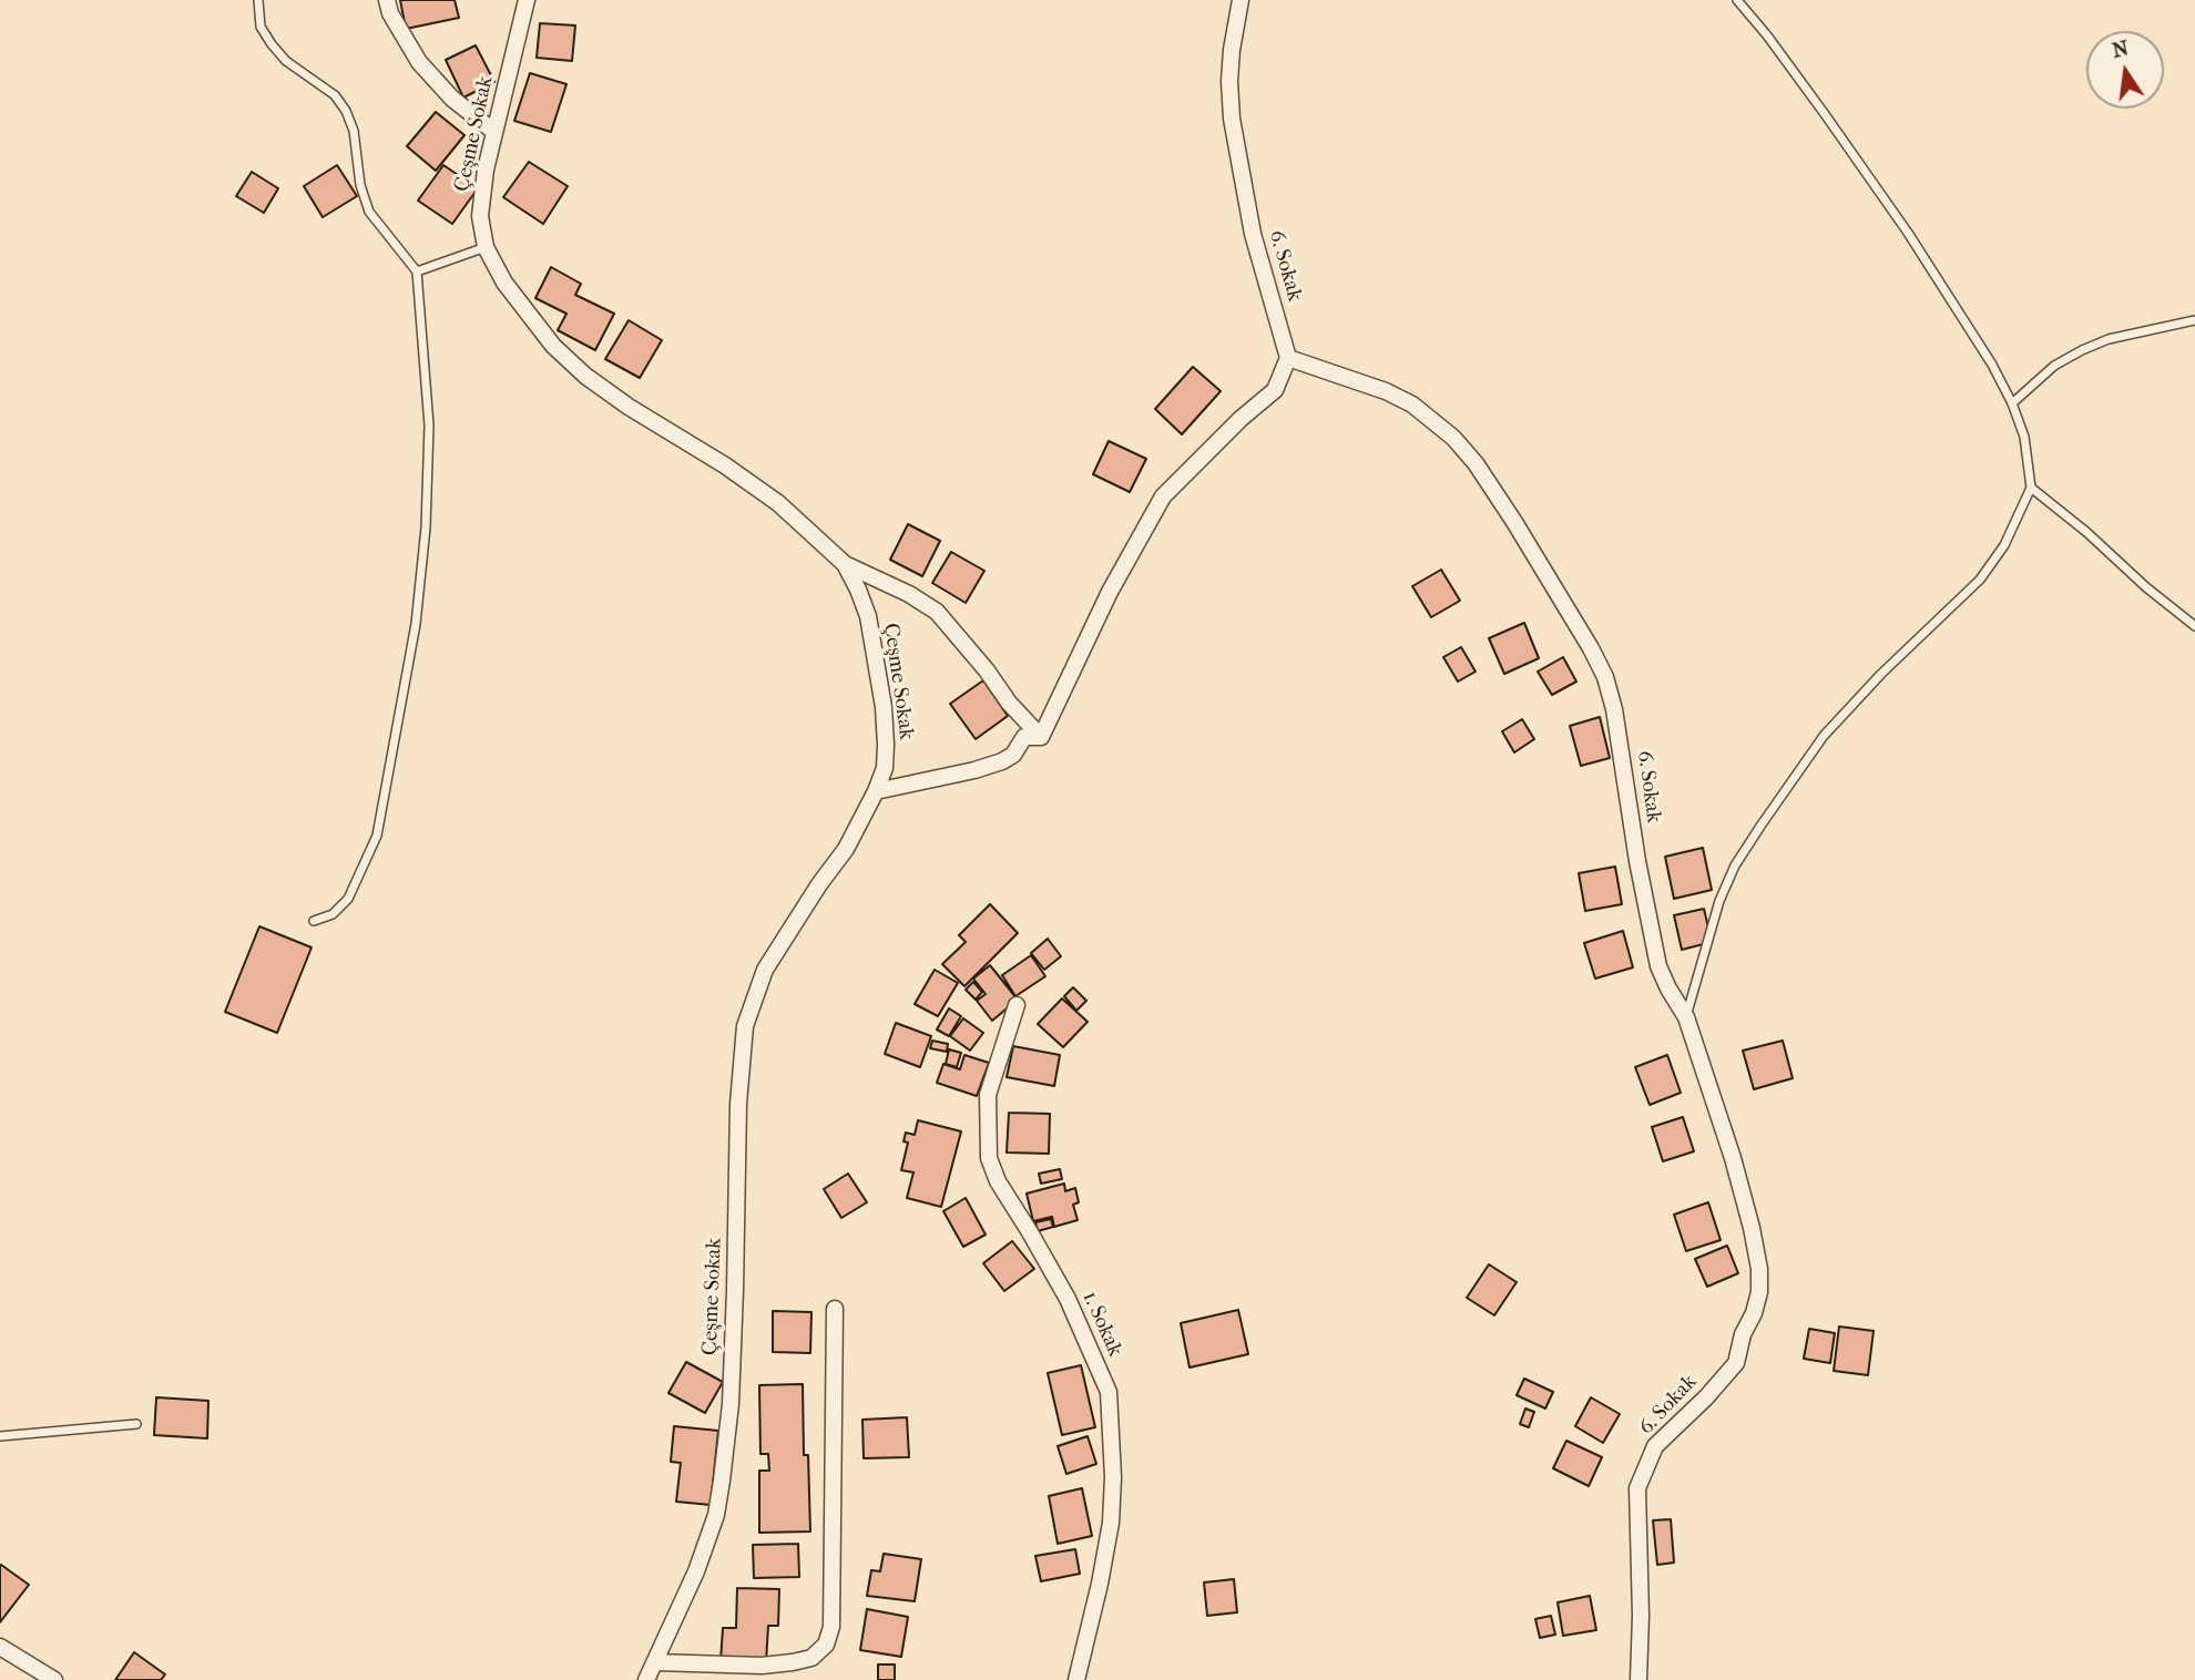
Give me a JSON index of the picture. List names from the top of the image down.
{
  "streets": {
    "street": ["Çeşme Sokak", "6. Sokak", "1. Sokak"]
  },
  "north": "top"
}
